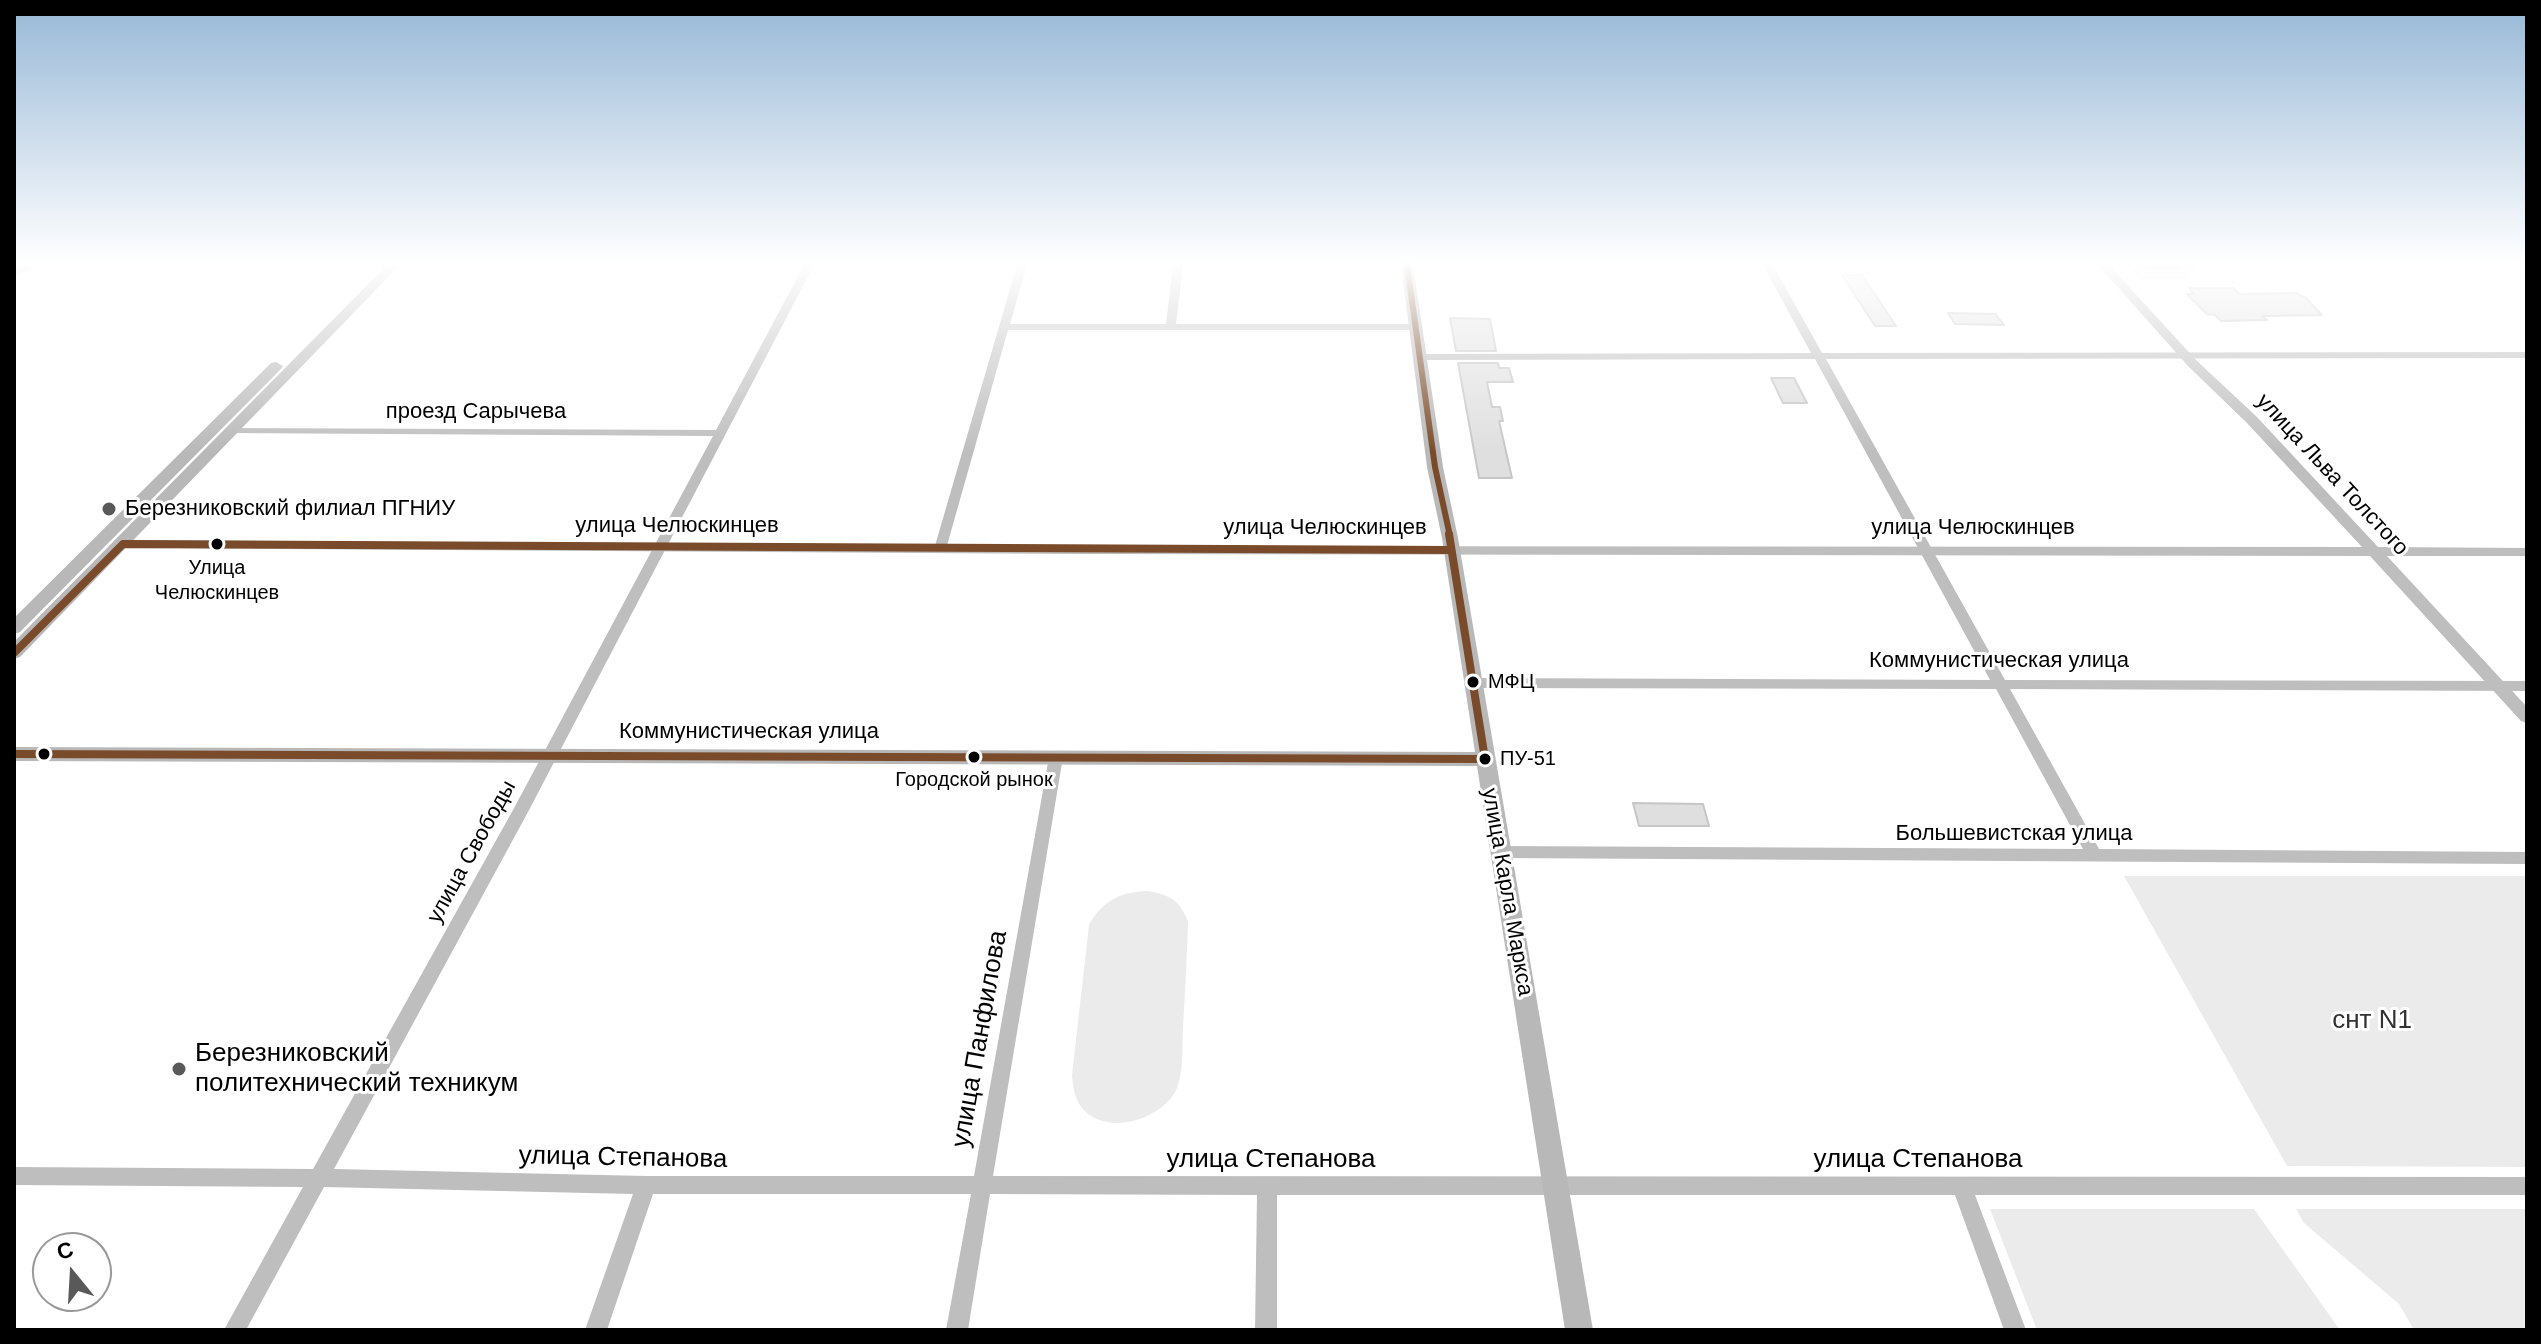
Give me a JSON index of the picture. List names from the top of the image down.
{
  "streets": {
    "main road": ["Коммунистическая улица", "улица Карла Маркса"],
    "street": [
      "проезд Сарычева",
      "улица Льва Толстого",
      "улица Челюскинцев",
      "Большевистская улица",
      "улица Свободы",
      "улица Панфилова",
      "улица Степанова"
    ]
  },
  "crossings": [
    ["проезд Сарычева", "улица Свободы"],
    ["улица Льва Толстого", "улица Челюскинцев"],
    ["улица Льва Толстого", "Коммунистическая улица"],
    ["улица Челюскинцев", "улица Свободы"],
    ["улица Челюскинцев", "улица Карла Маркса"],
    ["Коммунистическая улица", "улица Свободы"],
    ["Коммунистическая улица", "улица Карла Маркса"],
    ["Коммунистическая улица", "улица Панфилова"],
    ["Большевистская улица", "улица Карла Маркса"],
    ["улица Свободы", "улица Степанова"],
    ["улица Карла Маркса", "улица Степанова"],
    ["улица Панфилова", "улица Степанова"]
  ],
  "parks": ["снт N1"],
  "places": [
    "Березниковский филиал ПГНИУ",
    "Улица Челюскинцев",
    "МФЦ",
    "Городской рынок",
    "ПУ-51",
    "Березниковский политехнический техникум"
  ],
  "north": "top"
}
